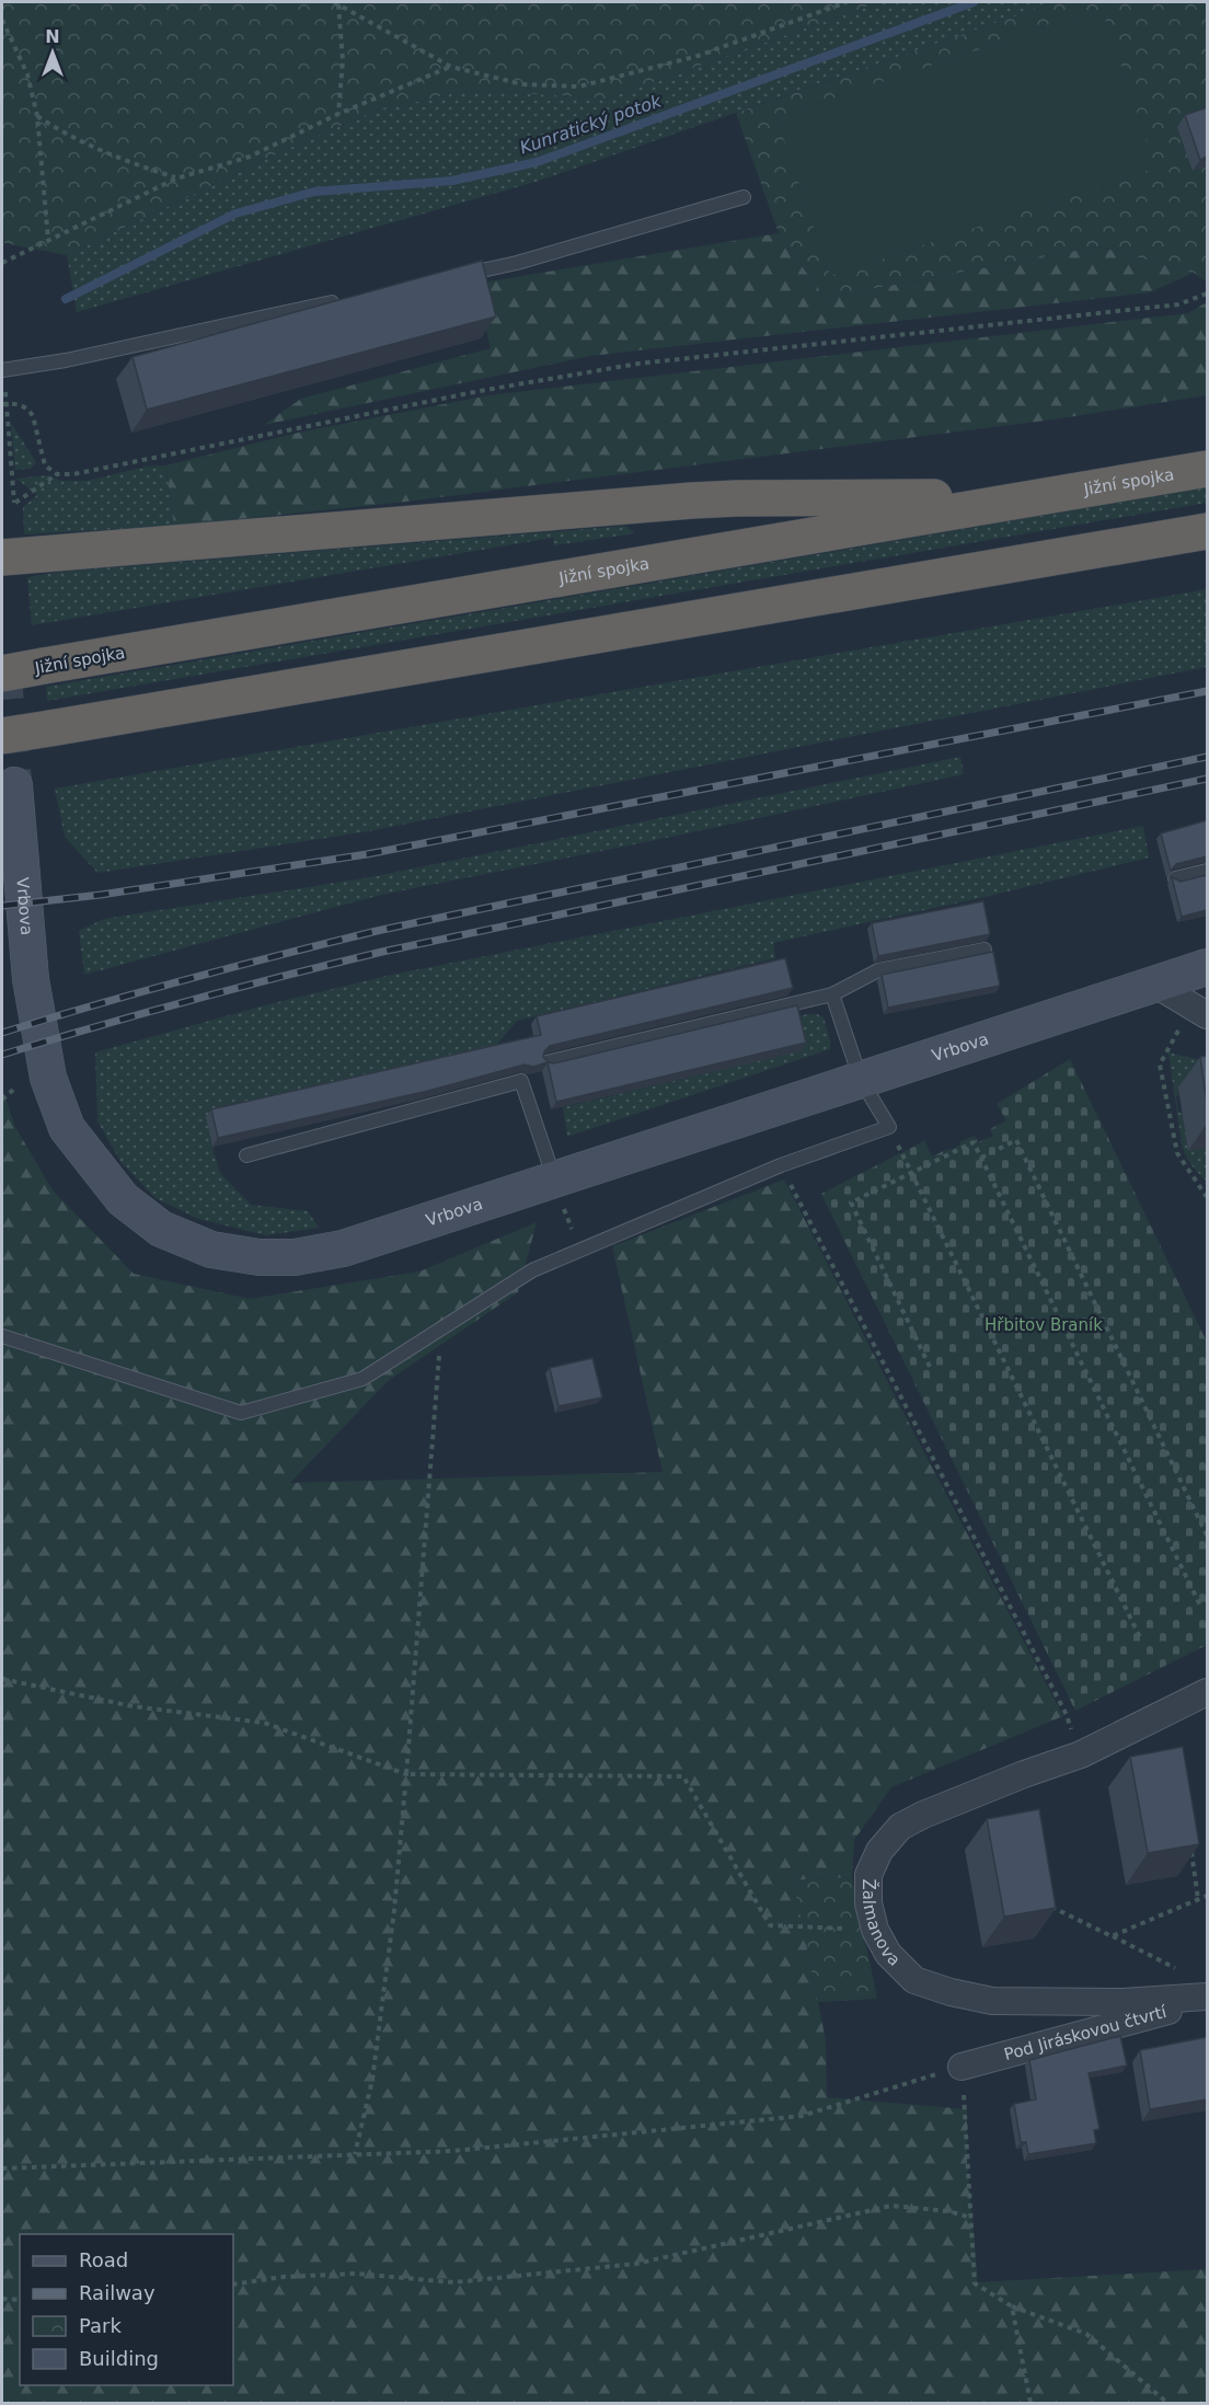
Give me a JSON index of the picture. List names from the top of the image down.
{
  "streets": {
    "highway": ["Jižní spojka"],
    "main road": ["Vrbova"],
    "street": ["Žalmanova", "Pod Jiráskovou čtvrtí"]
  },
  "crossings": [
    ["Žalmanova", "Pod Jiráskovou čtvrtí"]
  ],
  "water": ["Kunratický potok"],
  "parks": ["Hřbitov Braník"],
  "legend": [
    "Road",
    "Railway",
    "Park",
    "Building"
  ],
  "north": "top"
}
